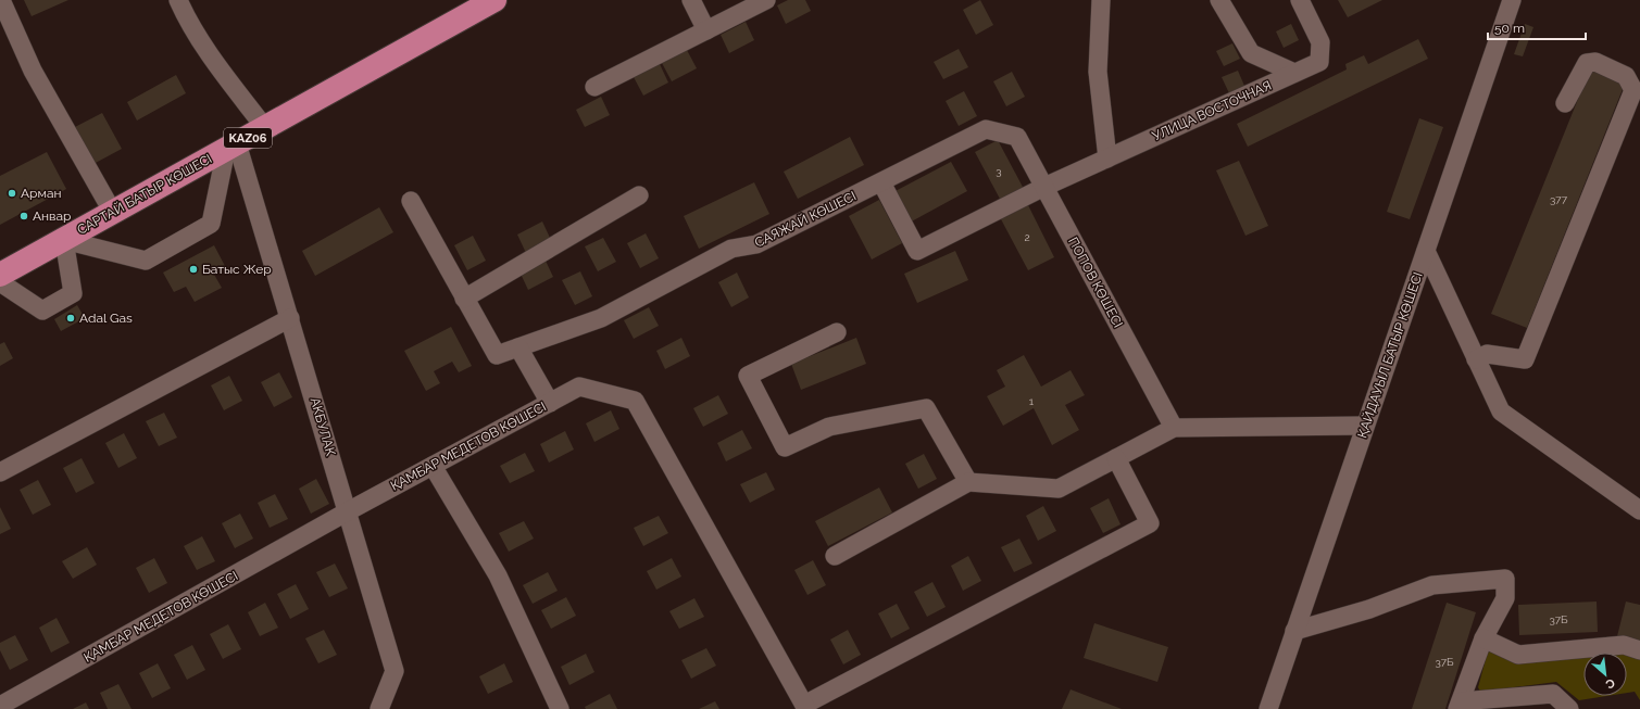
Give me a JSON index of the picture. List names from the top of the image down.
{
  "streets": {
    "highway": ["KАZ06", "САРТАЙ БАТЫР КӨШЕСІ"],
    "street": [
      "УЛИЦА ВОСТОЧНАЯ",
      "САЯЖАЙ КӨШЕСІ",
      "ПОПОВ КӨШЕСІ",
      "ҚАЙДАУЫЛ БАТЫР КӨШЕСІ",
      "АКБУЛАК",
      "ҚАМБАР МЕДЕТОВ КӨШЕСІ"
    ]
  },
  "crossings": [
    ["УЛИЦА ВОСТОЧНАЯ", "САЯЖАЙ КӨШЕСІ"],
    ["УЛИЦА ВОСТОЧНАЯ", "ПОПОВ КӨШЕСІ"],
    ["САРТАЙ БАТЫР КӨШЕСІ", "АКБУЛАК"],
    ["САЯЖАЙ КӨШЕСІ", "ПОПОВ КӨШЕСІ"],
    ["АКБУЛАК", "ҚАМБАР МЕДЕТОВ КӨШЕСІ"]
  ],
  "places": [
    "Арман",
    "Анвар",
    "Батыс Жер",
    "Adal Gas"
  ],
  "house_numbers": [
    "3",
    "377",
    "2",
    "1",
    "37Б",
    "37Б"
  ],
  "scale_bar": "50 m",
  "north": "bottom right"
}
